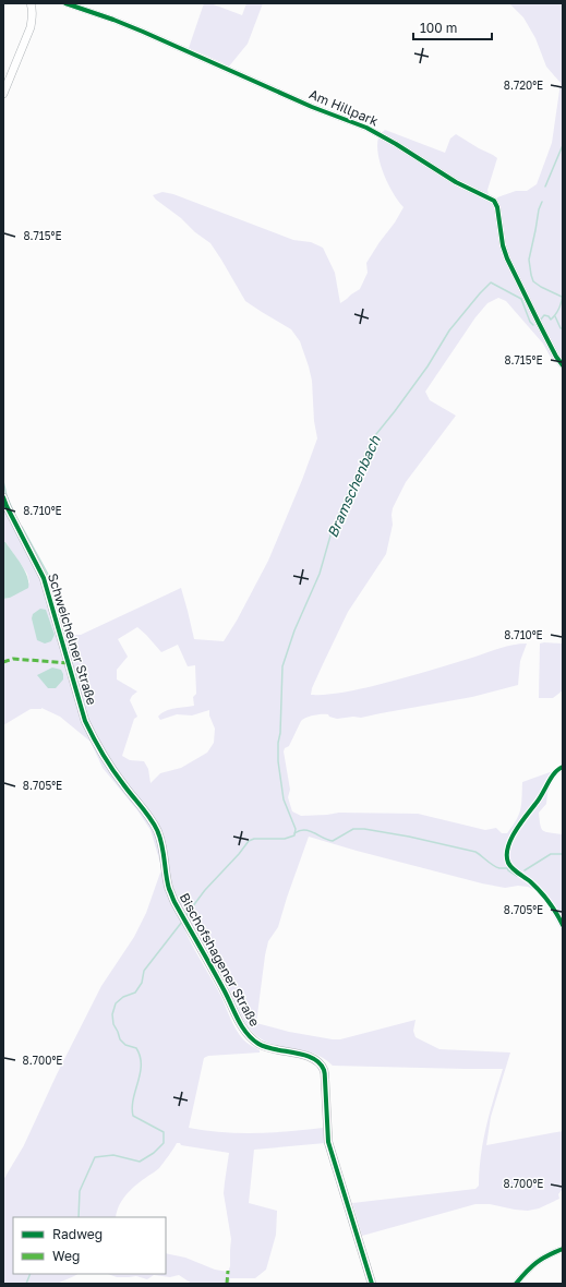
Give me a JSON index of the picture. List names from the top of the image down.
{
  "streets": {
    "street": ["Am Hillpark", "Schweichelner Straße", "Bischofshagener Straße"]
  },
  "crossings": [
    ["Schweichelner Straße", "Bischofshagener Straße"]
  ],
  "water": ["Bramschenbach"],
  "legend": ["Radweg", "Weg"],
  "scale_bar": "100 m",
  "coordinates": [
    "8.720°E",
    "8.715°E",
    "8.710°E",
    "8.705°E",
    "8.700°E"
  ]
}
